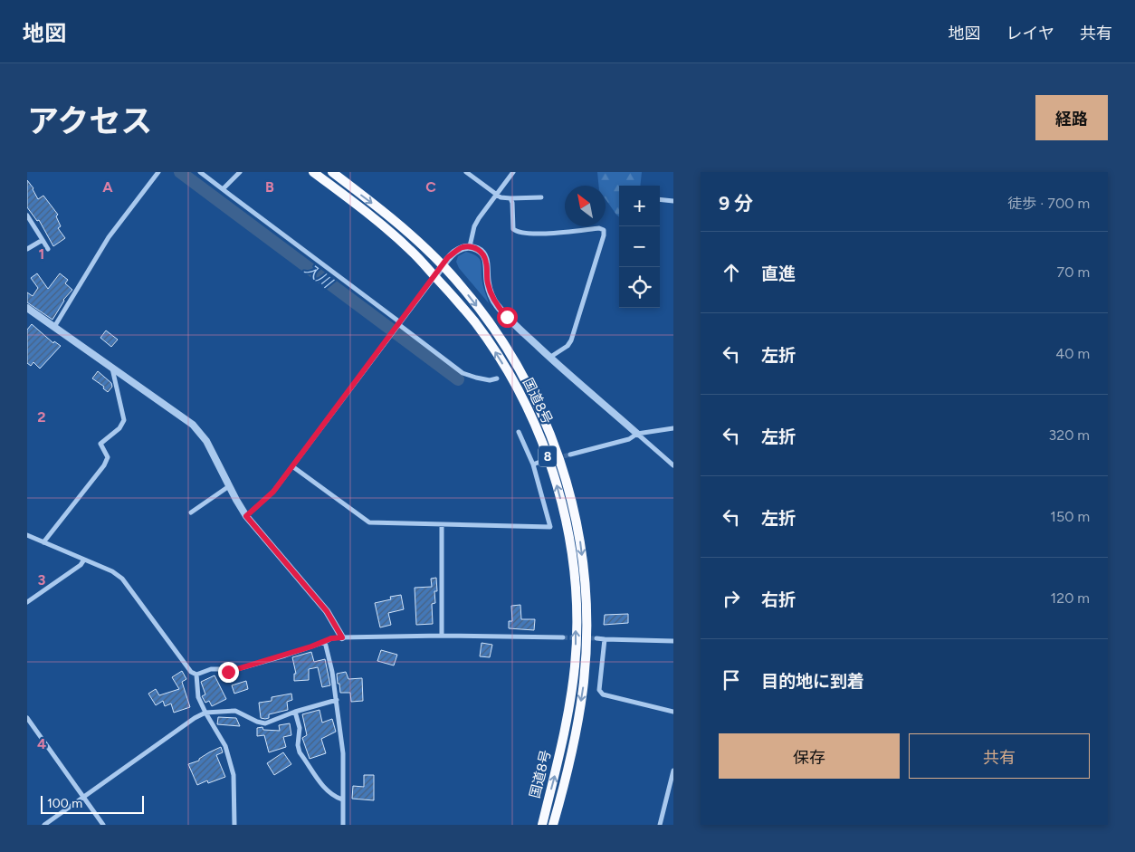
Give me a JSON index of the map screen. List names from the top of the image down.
{
  "streets": {
    "highway": ["国道8号", "8"]
  },
  "water": ["入川"],
  "scale_bar": "100 m",
  "north": "top left",
  "page": {
    "header": "地図",
    "nav": ["地図", "レイヤ", "共有"],
    "title": "アクセス",
    "buttons": [
      "経路",
      ["保存", "共有"]
    ],
    "heading": ["9 分", "徒歩 · 700 m"],
    "map_buttons": ["+", "−"],
    "list": [
      ["直進", "70 m"],
      ["左折", "40 m"],
      ["左折", "320 m"],
      ["左折", "150 m"],
      ["右折", "120 m"],
      "目的地に到着"
    ],
    "scale": "100 m"
  },
  "grid": {
    "columns": ["A", "B", "C"],
    "rows": [
      "1",
      "2",
      "3",
      "4"
    ]
  }
}
